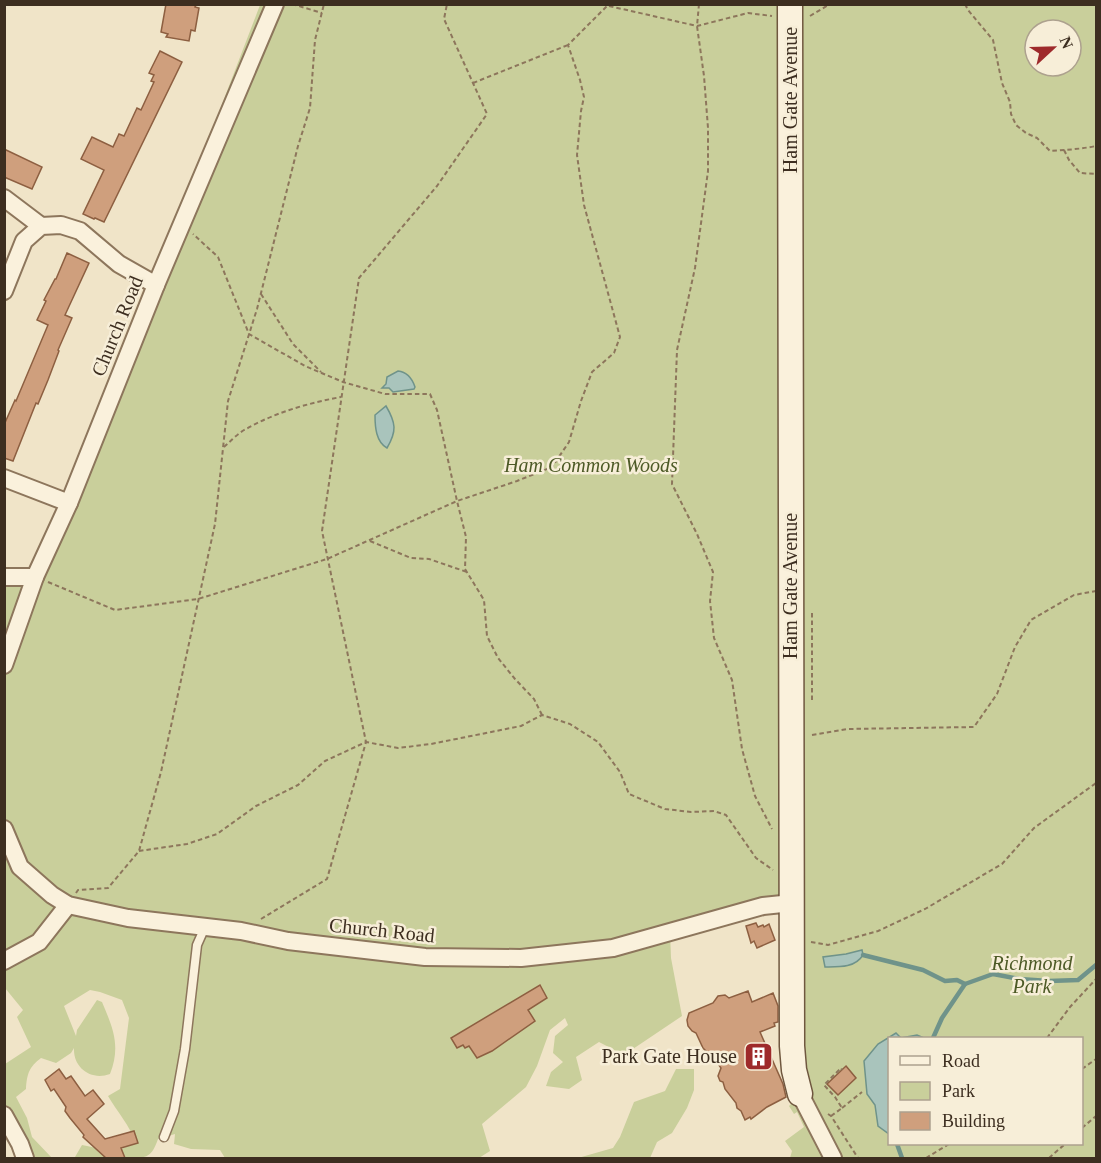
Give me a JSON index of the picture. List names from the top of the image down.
{
  "streets": {
    "main road": ["Ham Gate Avenue"],
    "street": ["Church Road"]
  },
  "crossings": [
    ["Ham Gate Avenue", "Church Road"]
  ],
  "parks": ["Ham Common Woods", "Richmond Park"],
  "places": {
    "building": ["Park Gate House"]
  },
  "legend": ["Road", "Park", "Building"],
  "north": "right"
}
